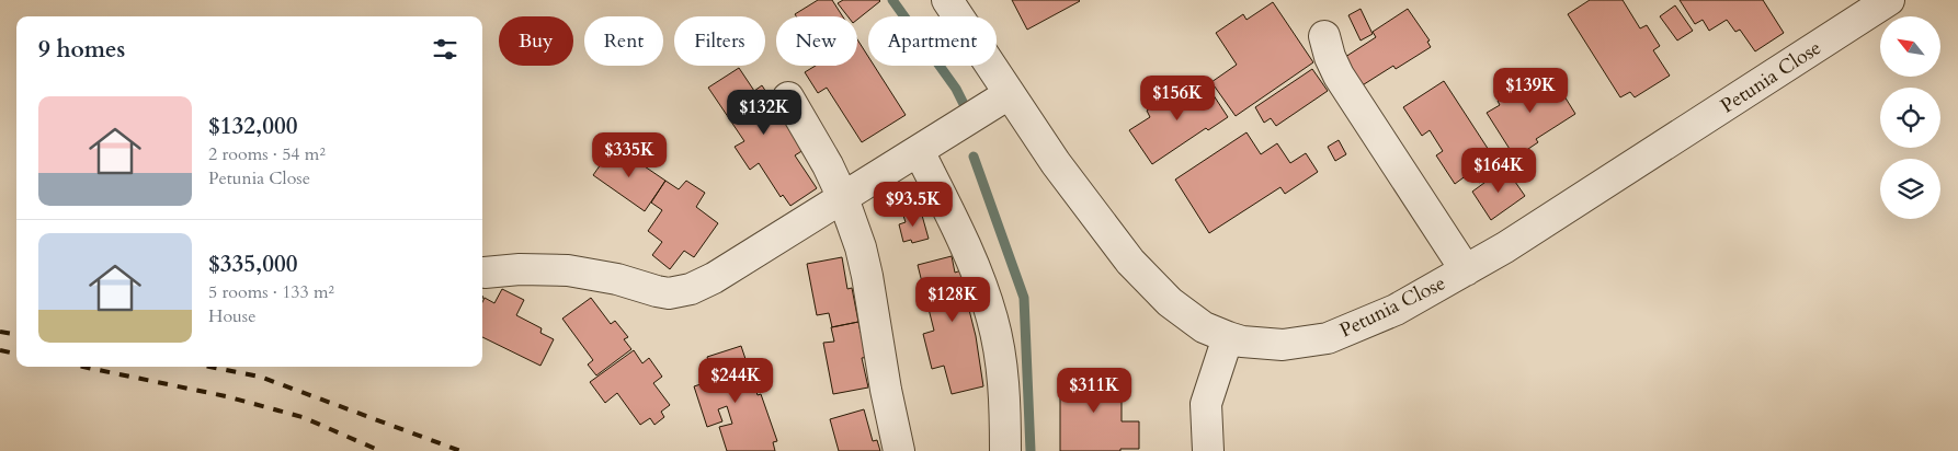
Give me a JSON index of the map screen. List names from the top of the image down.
{
  "streets": {
    "street": ["Petunia Close"]
  },
  "north": "top left",
  "page": {
    "chip": [
      "Buy",
      "Rent",
      "Filters",
      "New",
      "Apartment"
    ],
    "heading": "9 homes",
    "price": [
      "$139K",
      "$156K",
      "$132K",
      "$335K",
      "$164K",
      "$93.5K",
      "$128K",
      "$244K",
      "$311K"
    ],
    "list": [
      {
        "name": "$132,000",
        "note": "2 rooms · 54 m² · Petunia Close"
      },
      {
        "name": "$335,000",
        "note": "5 rooms · 133 m² · House"
      }
    ]
  }
}
